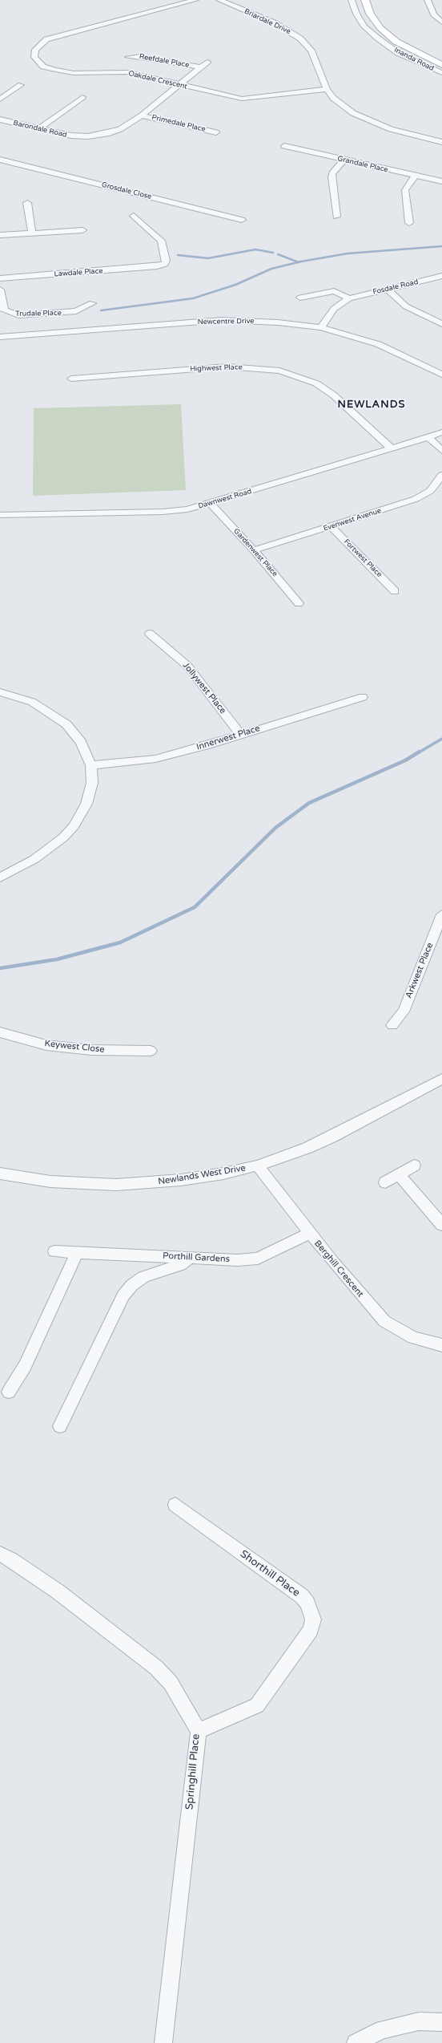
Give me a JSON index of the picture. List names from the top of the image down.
{
  "streets": {
    "main road": ["Inanda Road"],
    "street": [
      "Briardale Drive",
      "Reefdale Place",
      "Oakdale Crescent",
      "Primedale Place",
      "Barondale Road",
      "Grandale Place",
      "Grosdale Close",
      "Lawdale Place",
      "Fosdale Road",
      "Trudale Place",
      "Newcentre Drive",
      "Highwest Place",
      "Dawnwest Road",
      "Evenwest Avenue",
      "Gardenwest Place",
      "Fortwest Place",
      "Jollywest Place",
      "Innerwest Place",
      "Arkwest Place",
      "Keywest Close",
      "Newlands West Drive",
      "Porthill Gardens",
      "Berghill Crescent",
      "Shorthill Place",
      "Springhill Place"
    ]
  },
  "crossings": [
    ["Briardale Drive", "Oakdale Crescent"],
    ["Reefdale Place", "Oakdale Crescent"],
    ["Reefdale Place", "Barondale Road"],
    ["Oakdale Crescent", "Barondale Road"],
    ["Primedale Place", "Barondale Road"],
    ["Fosdale Road", "Newcentre Drive"],
    ["Highwest Place", "Dawnwest Road"],
    ["Dawnwest Road", "Gardenwest Place"],
    ["Evenwest Avenue", "Gardenwest Place"],
    ["Evenwest Avenue", "Fortwest Place"],
    ["Jollywest Place", "Innerwest Place"],
    ["Newlands West Drive", "Berghill Crescent"],
    ["Porthill Gardens", "Berghill Crescent"],
    ["Shorthill Place", "Springhill Place"]
  ],
  "districts": ["NEWLANDS"]
}
